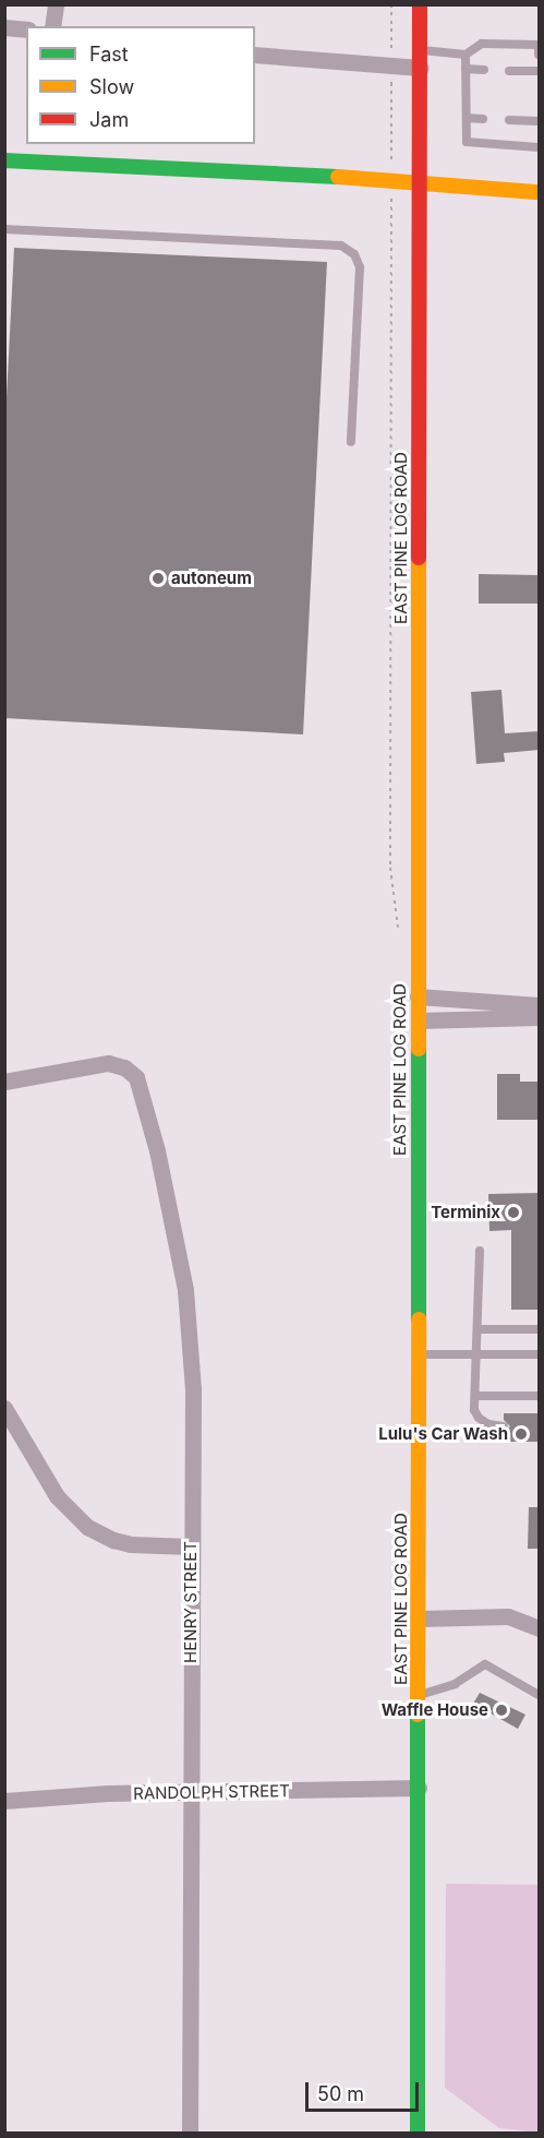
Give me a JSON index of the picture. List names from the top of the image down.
{
  "streets": {
    "main road": ["EAST PINE LOG ROAD"],
    "street": ["HENRY STREET", "RANDOLPH STREET"]
  },
  "crossings": [
    ["EAST PINE LOG ROAD", "RANDOLPH STREET"],
    ["HENRY STREET", "RANDOLPH STREET"]
  ],
  "places": [
    "autoneum",
    "Terminix",
    "Lulu's Car Wash",
    "Waffle House"
  ],
  "legend": ["Fast", "Slow", "Jam"],
  "scale_bar": "50 m"
}
